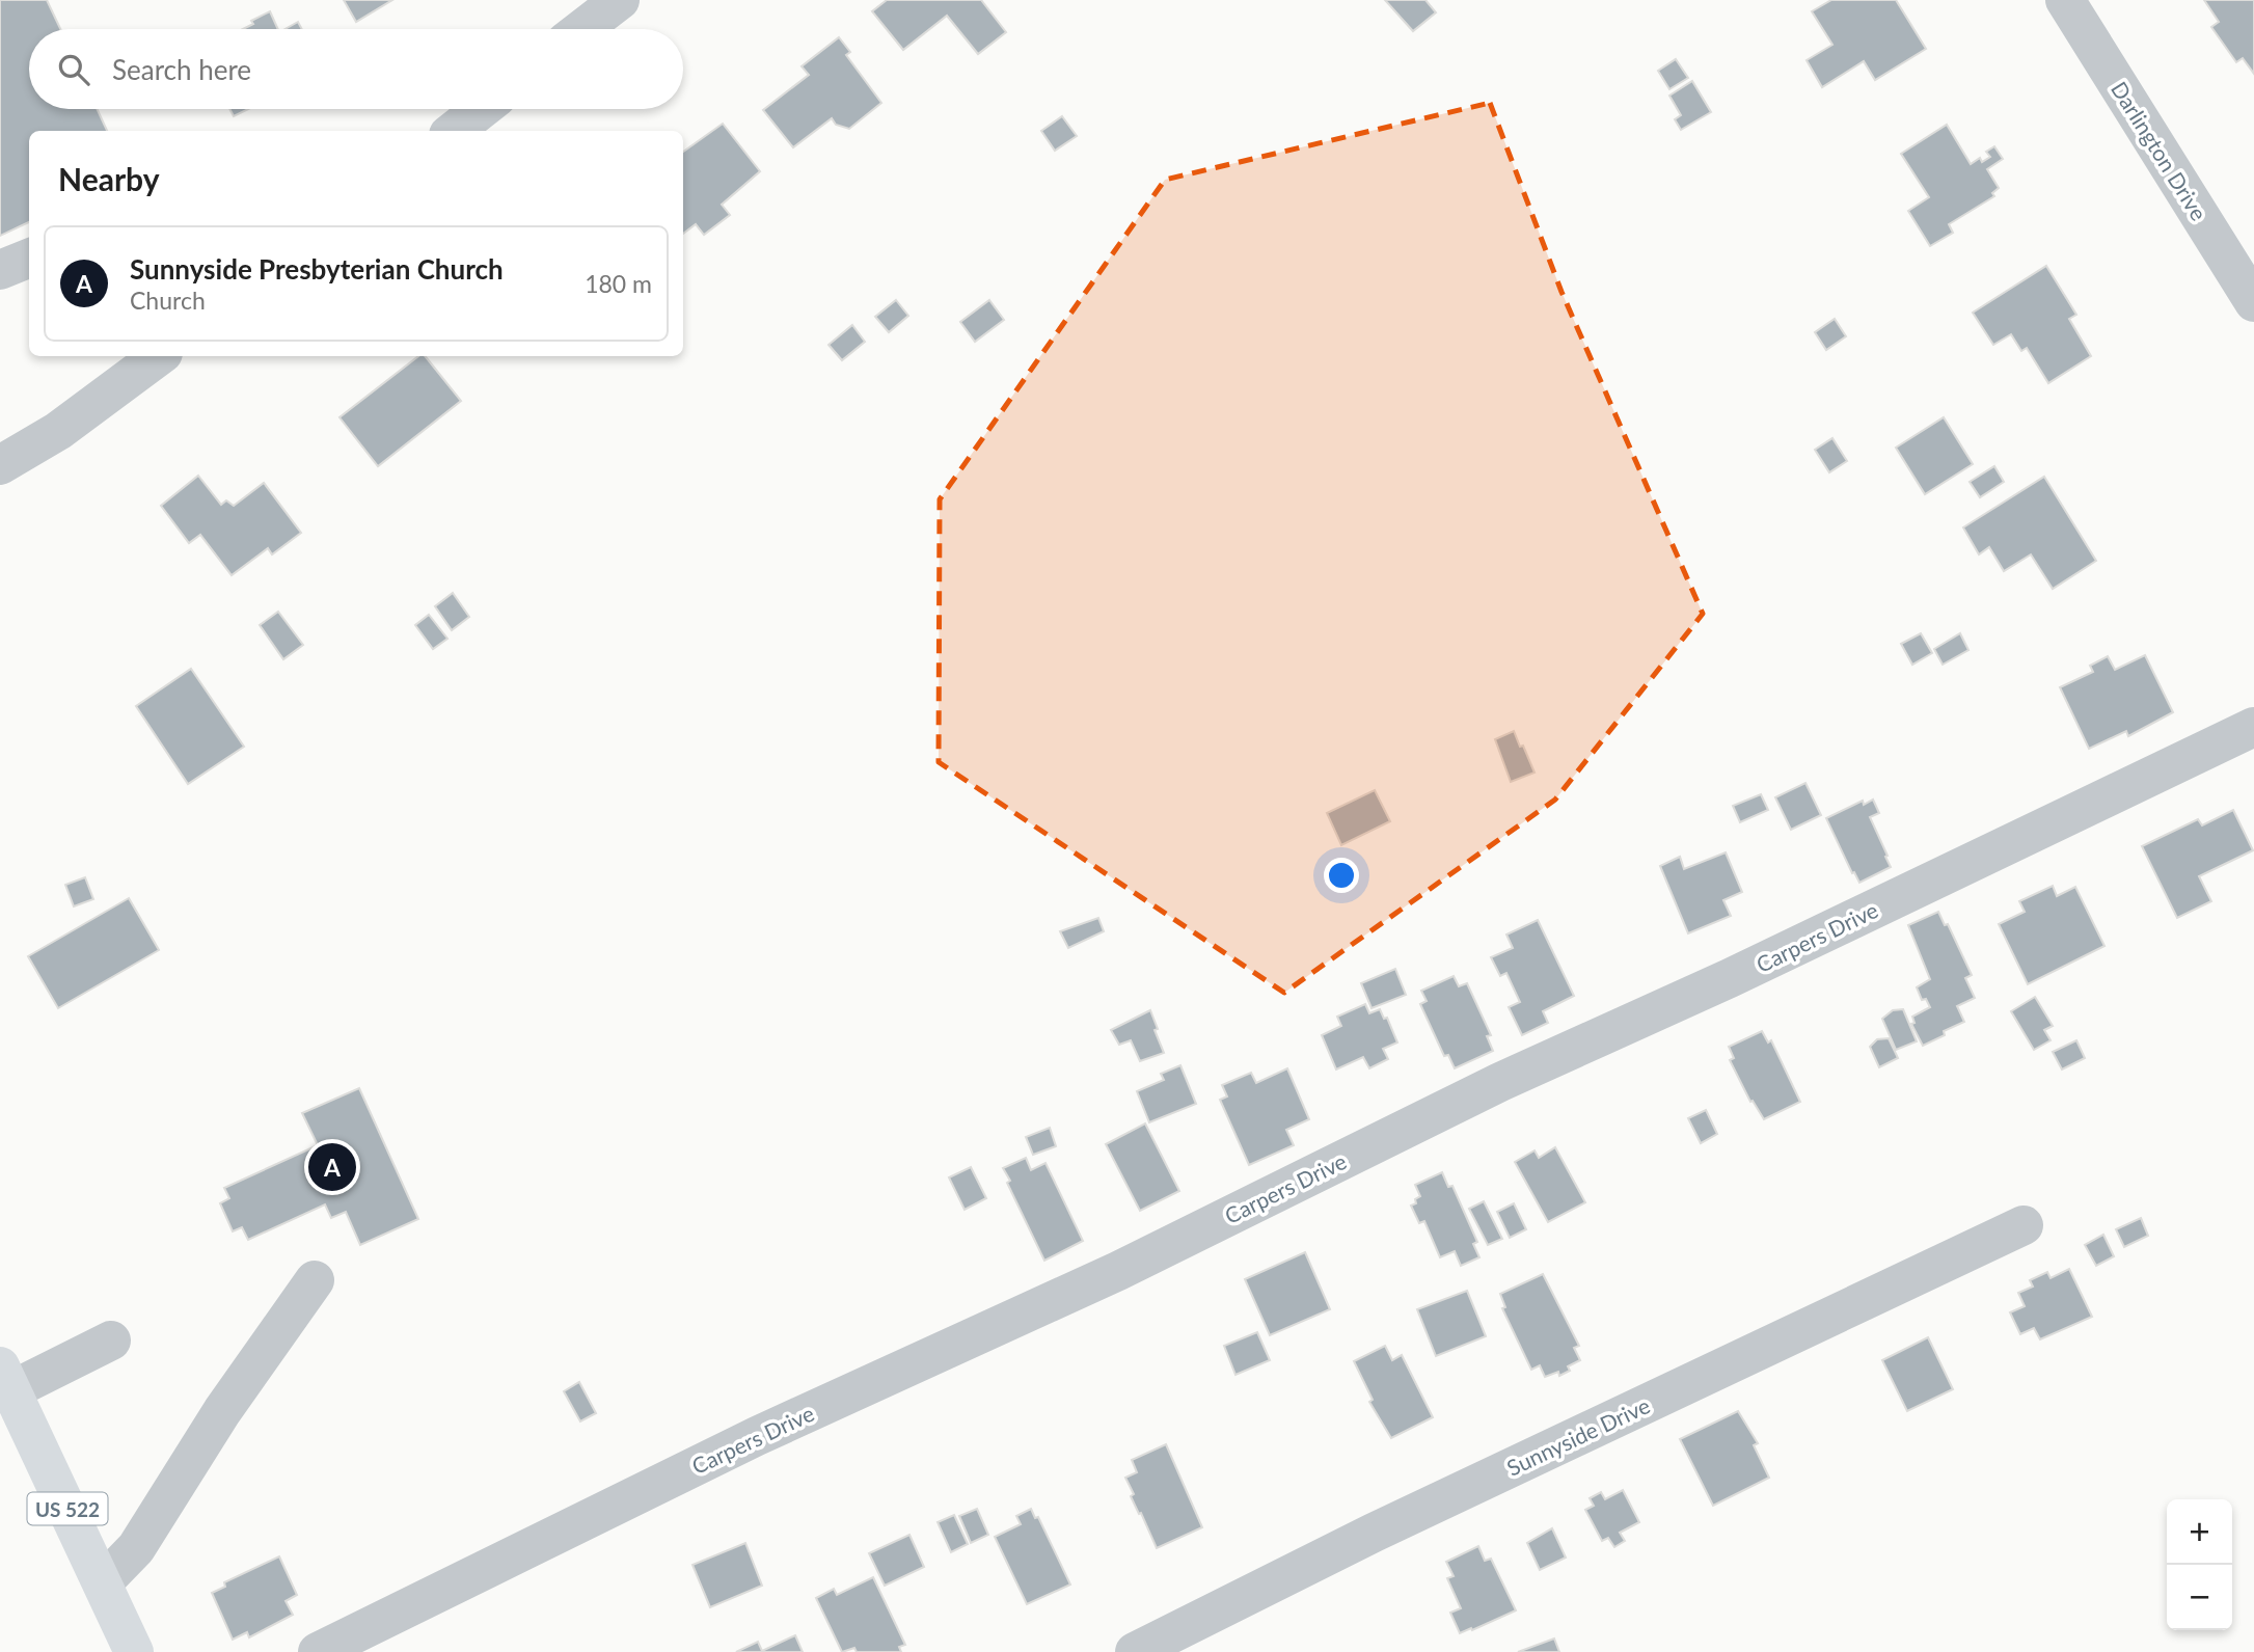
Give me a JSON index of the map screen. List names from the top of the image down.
{
  "streets": {
    "main road": ["US 522"],
    "street": ["Darlington Drive", "Carpers Drive", "Sunnyside Drive"]
  },
  "page": {
    "search": "Search here",
    "heading": "Nearby",
    "list": [
      {
        "mark": "A",
        "name": "Sunnyside Presbyterian Church",
        "note": "Church",
        "value": "180 m"
      }
    ],
    "pins": "A",
    "map_buttons": ["+", "−"]
  }
}
